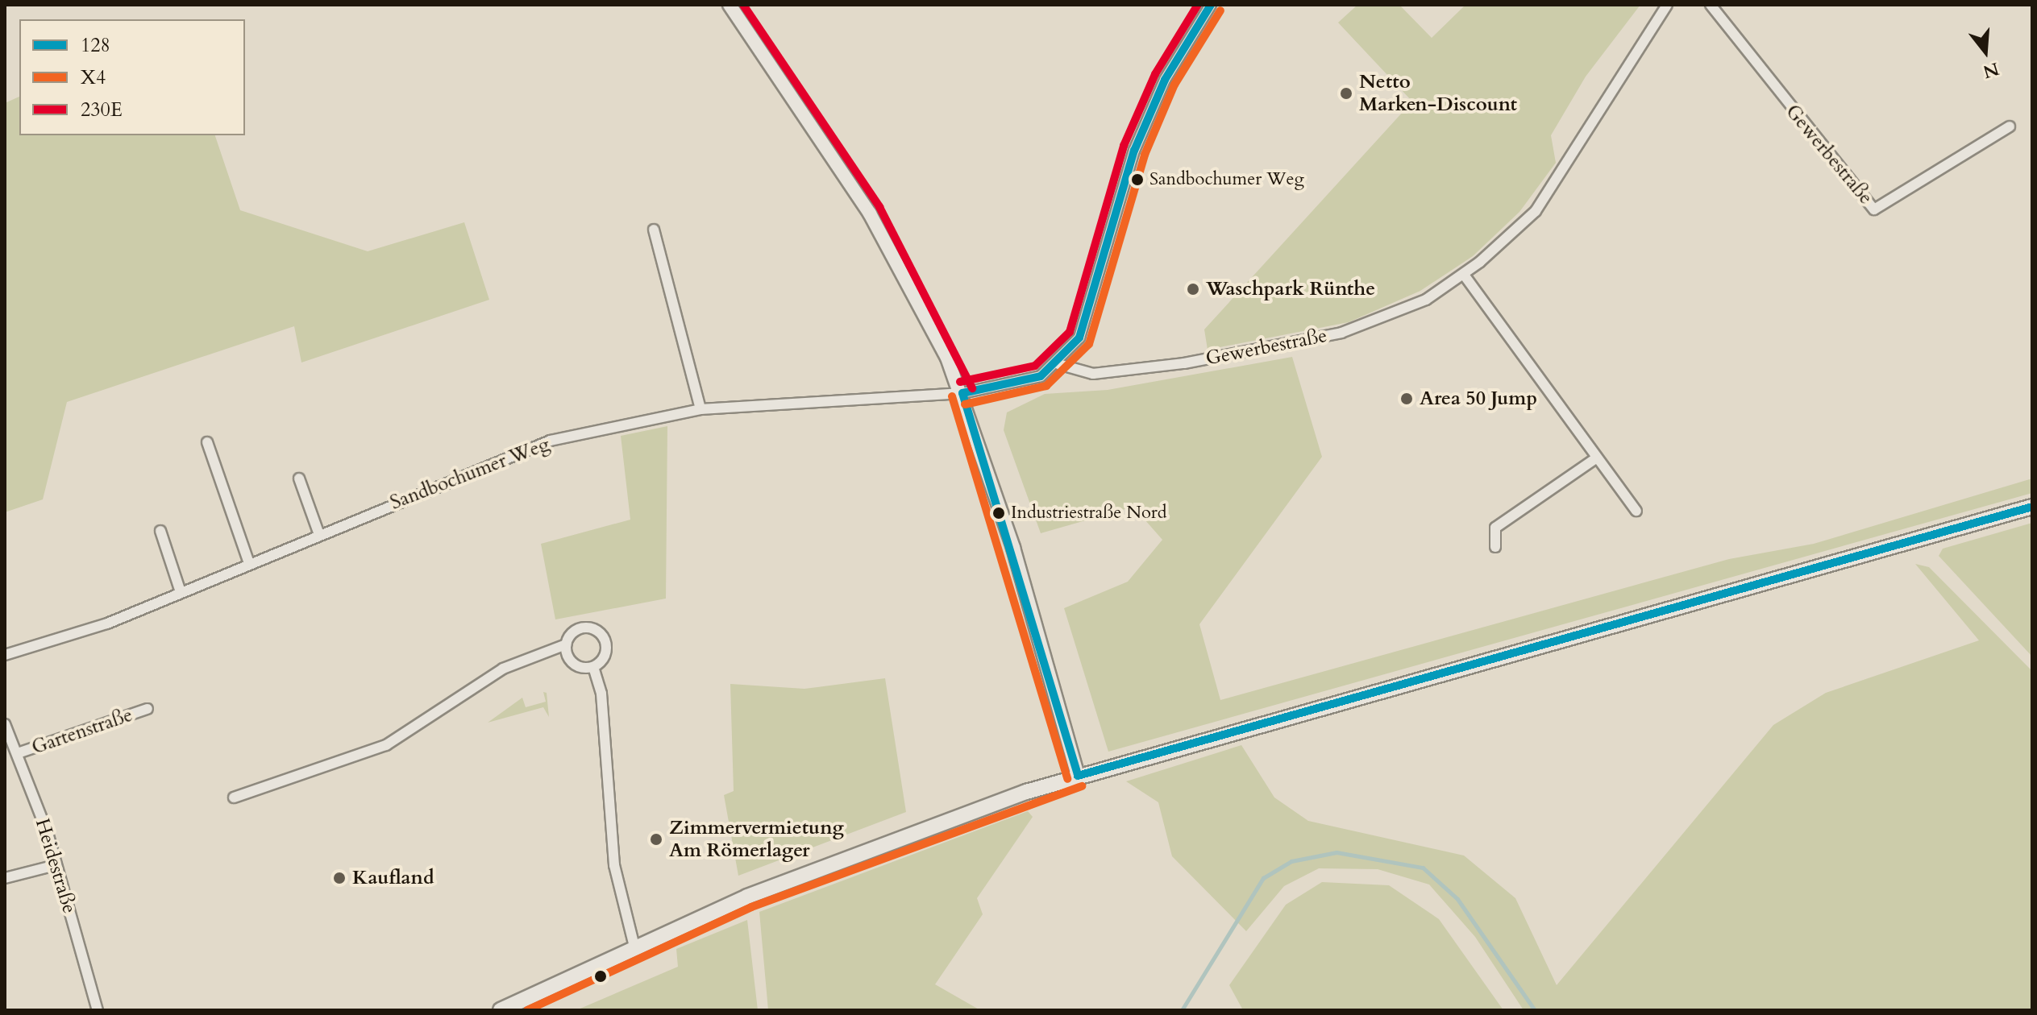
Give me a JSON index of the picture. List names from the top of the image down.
{
  "streets": {
    "street": [
      "Gewerbestraße",
      "Sandbochumer Weg",
      "Gartenstraße",
      "Heidestraße"
    ]
  },
  "crossings": [
    ["Gewerbestraße", "Sandbochumer Weg"],
    ["Gartenstraße", "Heidestraße"]
  ],
  "places": [
    "Netto Marken-Discount",
    "Sandbochumer Weg",
    "Waschpark Rünthe",
    "Area 50 Jump",
    "Industriestraße Nord",
    "Zimmervermietung Am Römerlager",
    "Kaufland"
  ],
  "lines": ["transit line 128", "transit line 230E", "transit line X4"],
  "legend": ["128", "X4", "230E"],
  "north": "bottom"
}
